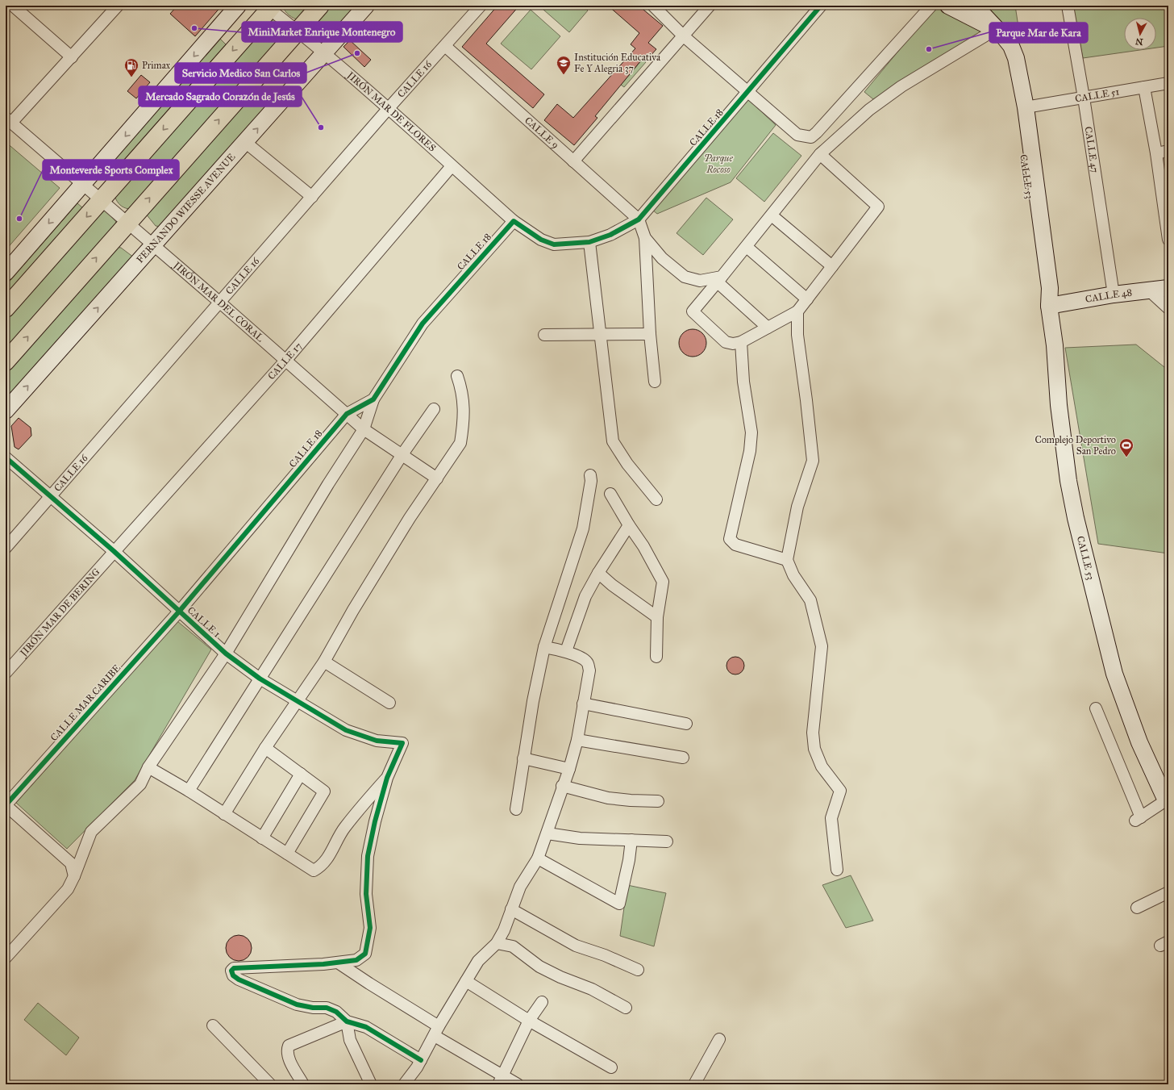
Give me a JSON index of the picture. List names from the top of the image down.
{
  "streets": {
    "street": [
      "CALLE 16",
      "CALLE 51",
      "JIRÓN MAR DE FLORES",
      "CALLE 18",
      "CALLE 9",
      "CALLE 47",
      "CALLE 53",
      "FERNANDO WIESSE AVENUE",
      "CALLE 48",
      "JIRÓN MAR DEL CORAL",
      "CALLE 17",
      "JIRÓN MAR DE BERING",
      "CALLE 1",
      "CALLE MAR CARIBE"
    ]
  },
  "crossings": [
    ["CALLE 16", "JIRÓN MAR DE FLORES"],
    ["CALLE 16", "CALLE 9"],
    ["CALLE 16", "JIRÓN MAR DEL CORAL"],
    ["CALLE 16", "CALLE 1"],
    ["CALLE 51", "CALLE 47"],
    ["CALLE 51", "CALLE 53"],
    ["JIRÓN MAR DE FLORES", "CALLE 18"],
    ["JIRÓN MAR DE FLORES", "FERNANDO WIESSE AVENUE"],
    ["JIRÓN MAR DE FLORES", "CALLE 17"],
    ["CALLE 18", "CALLE 9"],
    ["CALLE 18", "JIRÓN MAR DEL CORAL"],
    ["CALLE 18", "CALLE 1"],
    ["CALLE 18", "CALLE MAR CARIBE"],
    ["CALLE 47", "CALLE 48"],
    ["CALLE 53", "CALLE 48"],
    ["FERNANDO WIESSE AVENUE", "JIRÓN MAR DEL CORAL"],
    ["JIRÓN MAR DEL CORAL", "CALLE 17"],
    ["CALLE 17", "JIRÓN MAR DE BERING"],
    ["CALLE 17", "CALLE 1"],
    ["JIRÓN MAR DE BERING", "CALLE 1"],
    ["CALLE 1", "CALLE MAR CARIBE"]
  ],
  "parks": ["Parque Rocoso"],
  "places": {
    "other": [
      "MiniMarket Enrique Montenegro",
      "Parque Mar de Kara",
      "Servicio Medico San Carlos",
      "Mercado Sagrado Corazón de Jesús",
      "Monteverde Sports Complex"
    ],
    "school or university": ["Institución Educativa Fe Y Alegria 37"],
    "fuel station": ["Primax"],
    "sports": ["Complejo Deportivo San Pedro"]
  },
  "north": "bottom"
}
